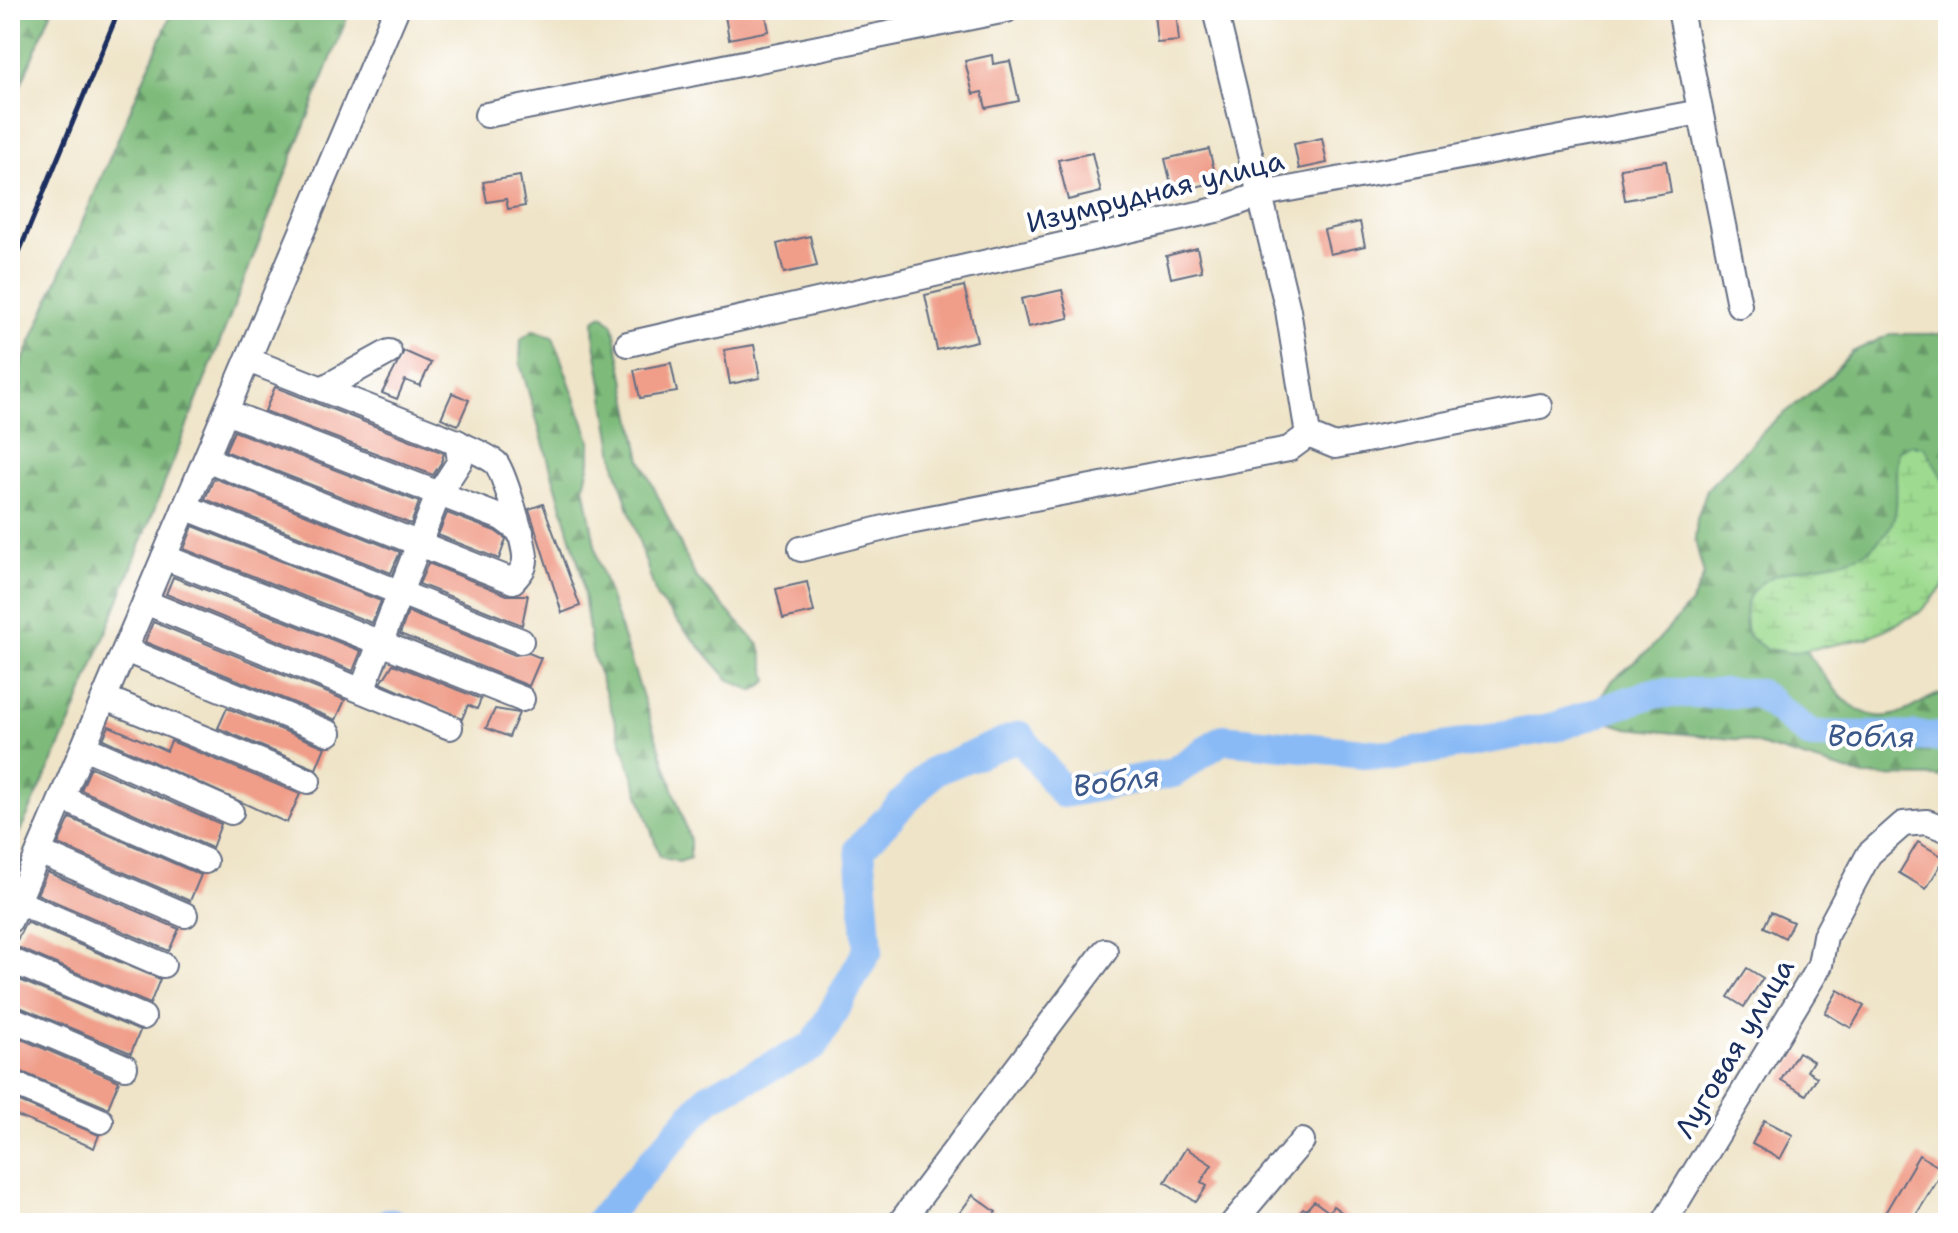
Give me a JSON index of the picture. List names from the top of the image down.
{
  "streets": {
    "street": ["Изумрудная улица", "Луговая улица"]
  },
  "water": ["Вобля"]
}
